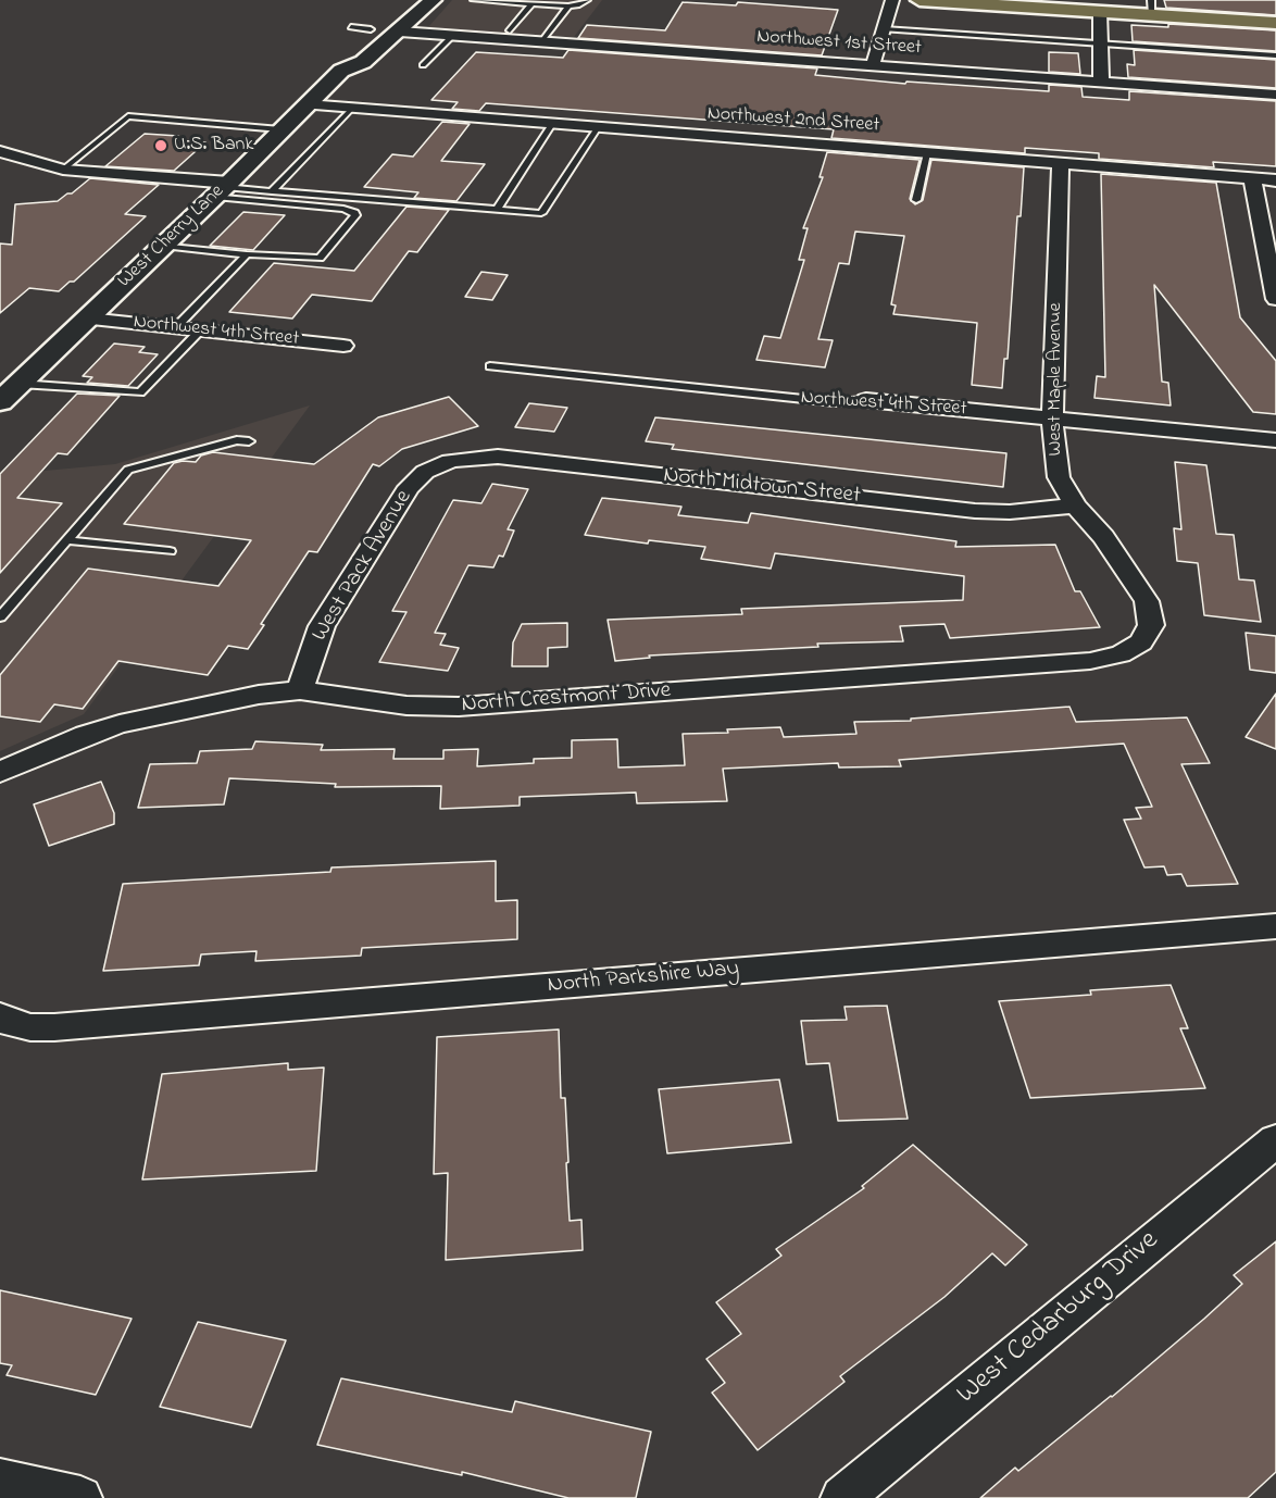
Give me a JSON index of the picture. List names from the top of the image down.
{
  "streets": {
    "main road": ["West Cherry Lane"],
    "street": [
      "Northwest 1st Street",
      "Northwest 2nd Street",
      "Northwest 4th Street",
      "West Maple Avenue",
      "North Midtown Street",
      "West Pack Avenue",
      "North Crestmont Drive",
      "North Parkshire Way",
      "West Cedarburg Drive"
    ]
  },
  "crossings": [
    ["Northwest 1st Street", "West Cherry Lane"],
    ["Northwest 2nd Street", "West Cherry Lane"],
    ["Northwest 2nd Street", "West Maple Avenue"],
    ["West Cherry Lane", "Northwest 4th Street"],
    ["Northwest 4th Street", "West Maple Avenue"],
    ["West Maple Avenue", "North Midtown Street"],
    ["West Maple Avenue", "North Crestmont Drive"],
    ["North Midtown Street", "West Pack Avenue"],
    ["West Pack Avenue", "North Crestmont Drive"]
  ],
  "places": ["U.S. Bank"]
}
